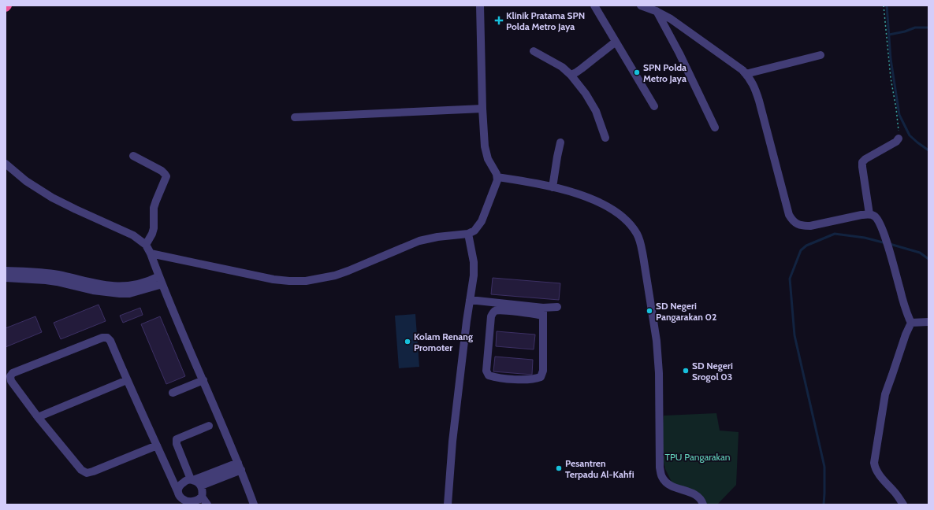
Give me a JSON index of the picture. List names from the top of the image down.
{
  "parks": ["TPU Pangarakan"],
  "places": {
    "health": ["Klinik Pratama SPN Polda Metro Jaya"],
    "other": [
      "SPN Polda Metro Jaya",
      "SD Negeri Pangarakan 02",
      "Kolam Renang Promoter",
      "SD Negeri Srogol 03",
      "Pesantren Terpadu Al-Kahfi"
    ]
  }
}
